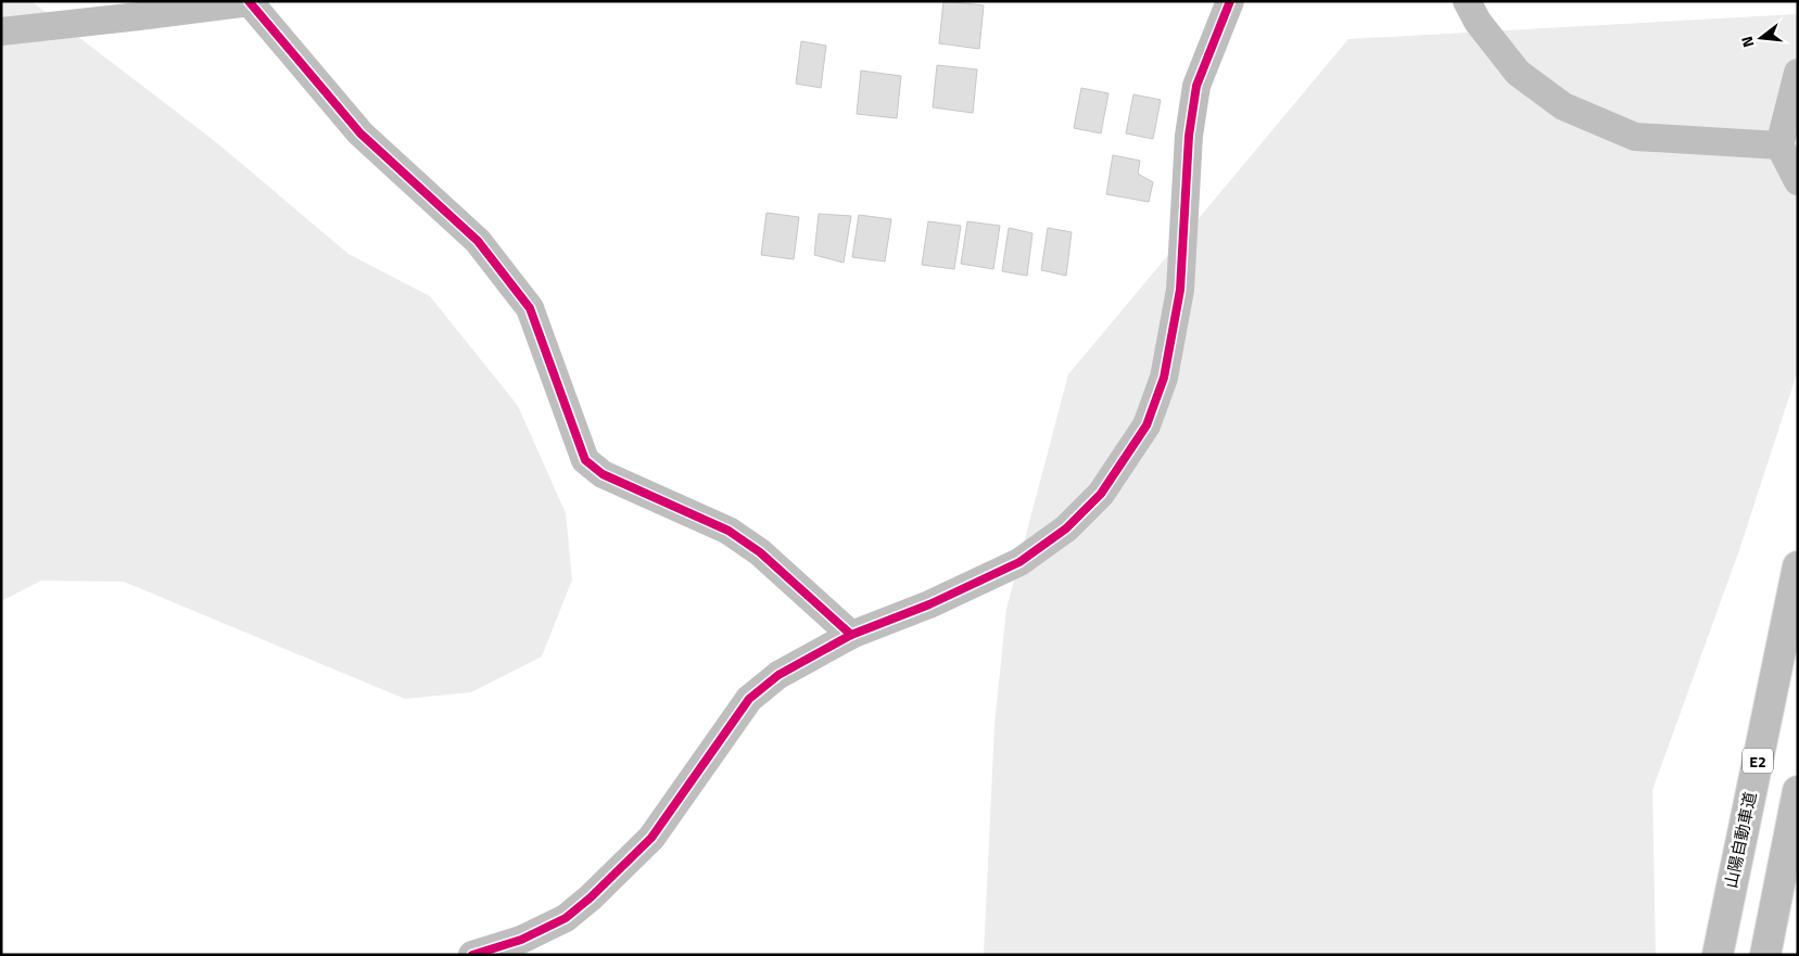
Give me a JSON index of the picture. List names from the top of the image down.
{
  "streets": {
    "highway": ["E2", "山陽自動車道"]
  },
  "north": "left"
}
